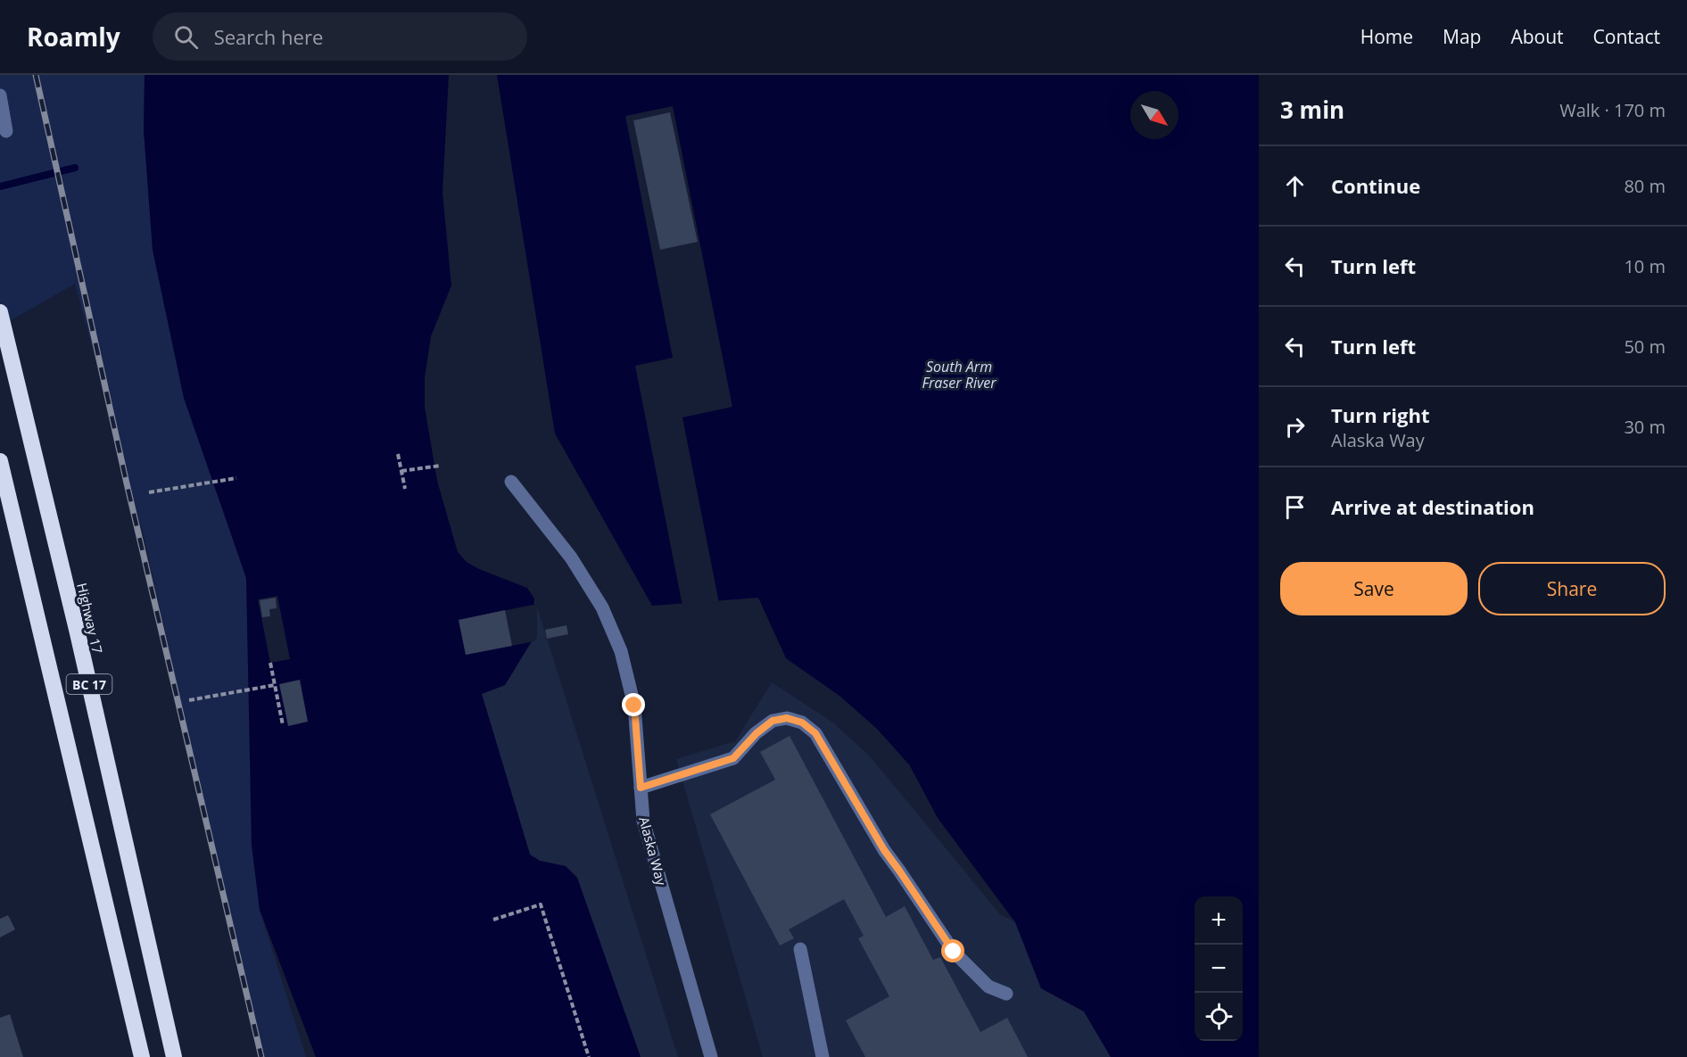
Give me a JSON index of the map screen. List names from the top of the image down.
{
  "streets": {
    "highway": ["Highway 17", "BC 17"],
    "street": ["Alaska Way"]
  },
  "water": ["South Arm Fraser River"],
  "north": "bottom right",
  "page": {
    "header": "Roamly",
    "search": "Search here",
    "nav": [
      "Home",
      "Map",
      "About",
      "Contact"
    ],
    "heading": ["3 min", "Walk · 170 m"],
    "list": [
      ["Continue", "80 m"],
      ["Turn left", "10 m"],
      ["Turn left", "50 m"],
      ["Turn right", "Alaska Way", "30 m"],
      "Arrive at destination"
    ],
    "buttons": ["Save", "Share"],
    "map_buttons": ["+", "−"]
  }
}
